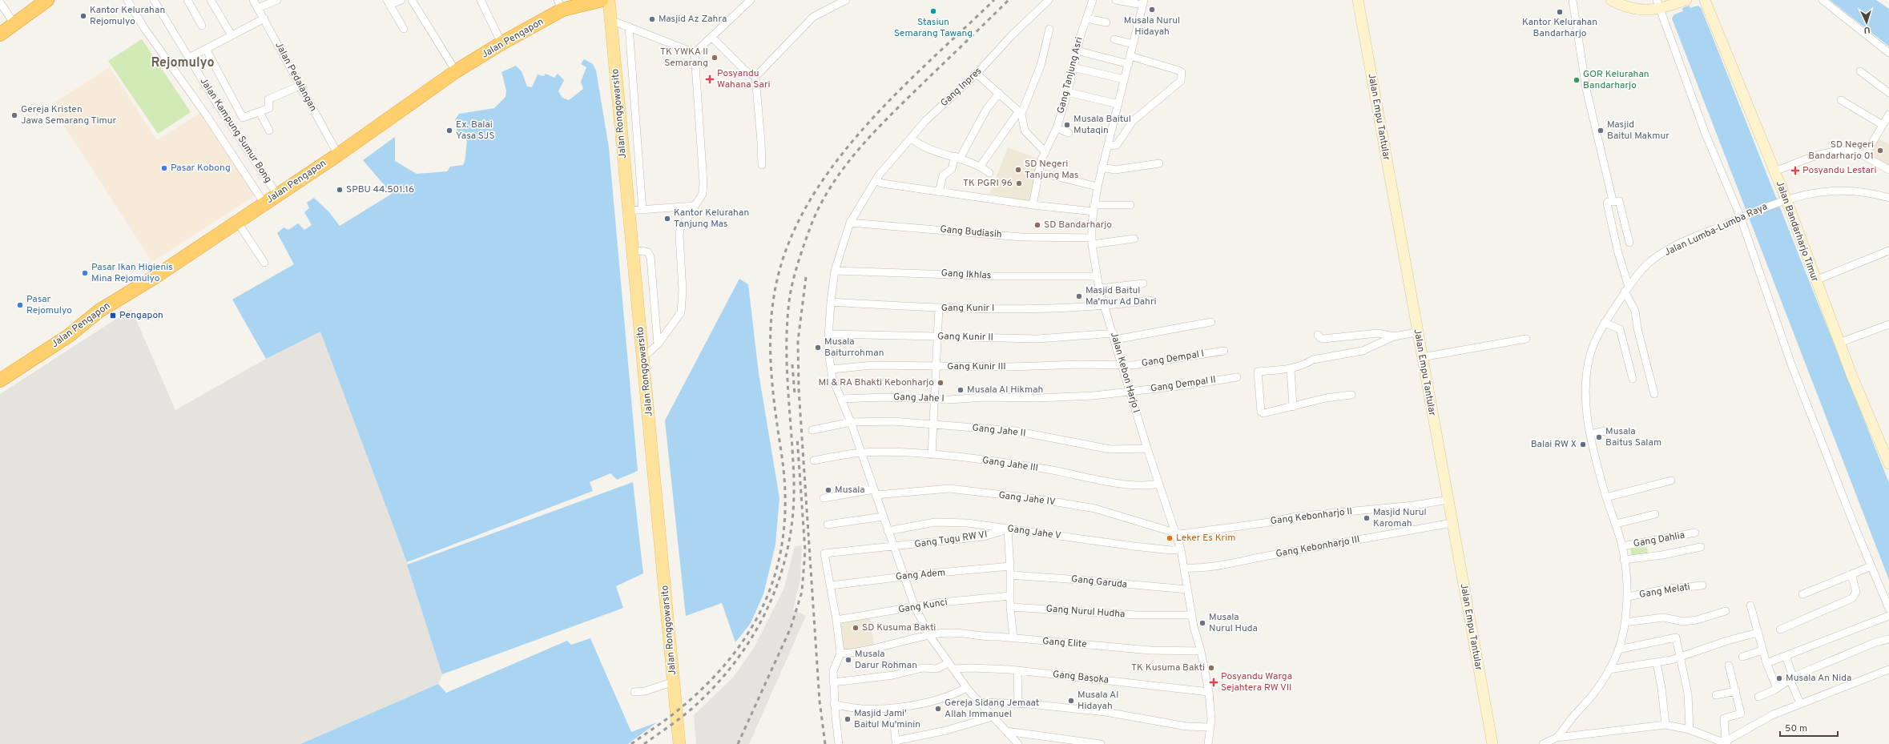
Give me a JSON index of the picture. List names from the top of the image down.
{
  "streets": {
    "highway": ["Jalan Pengapon"],
    "main road": ["Jalan Ronggowarsito"],
    "street": [
      "Gang Tanjung Asri",
      "Jalan Pedalangan",
      "Gang Inpres",
      "Jalan Empu Tantular",
      "Jalan Kampung Sumur Bong",
      "Jalan Lumba-Lumba Raya",
      "Jalan Bandarharjo Timur",
      "Gang Budiasih",
      "Gang Ikhlas",
      "Gang Kunir I",
      "Gang Kunir II",
      "Gang Dempal I",
      "Gang Kunir III",
      "Jalan Kebon Harjo I",
      "Gang Dempal II",
      "Gang Jahe I",
      "Gang Jahe II",
      "Gang Jahe III",
      "Gang Jahe IV",
      "Gang Kebonharjo II",
      "Gang Jahe V",
      "Gang Tugu RW VI",
      "Gang Dahlia",
      "Gang Kebonharjo III",
      "Gang Adem",
      "Gang Garuda",
      "Gang Melati",
      "Gang Kunci",
      "Gang Nurul Hudha",
      "Gang Elite",
      "Gang Basoka"
    ]
  },
  "crossings": [
    ["Jalan Pengapon", "Jalan Pedalangan"],
    ["Jalan Pengapon", "Jalan Kampung Sumur Bong"],
    ["Gang Inpres", "Gang Budiasih"],
    ["Gang Inpres", "Gang Ikhlas"],
    ["Gang Inpres", "Gang Kunir I"],
    ["Gang Inpres", "Gang Kunir II"],
    ["Jalan Empu Tantular", "Gang Kebonharjo II"],
    ["Jalan Empu Tantular", "Gang Kebonharjo III"],
    ["Jalan Lumba-Lumba Raya", "Jalan Bandarharjo Timur"],
    ["Jalan Lumba-Lumba Raya", "Gang Dahlia"],
    ["Jalan Lumba-Lumba Raya", "Gang Melati"],
    ["Gang Budiasih", "Jalan Kebon Harjo I"],
    ["Gang Ikhlas", "Jalan Kebon Harjo I"],
    ["Gang Kunir I", "Jalan Kebon Harjo I"],
    ["Gang Kunir II", "Jalan Kebon Harjo I"],
    ["Gang Dempal I", "Gang Kunir III"],
    ["Gang Dempal I", "Jalan Kebon Harjo I"],
    ["Gang Kunir III", "Jalan Kebon Harjo I"],
    ["Jalan Kebon Harjo I", "Gang Dempal II"],
    ["Jalan Kebon Harjo I", "Gang Jahe I"],
    ["Jalan Kebon Harjo I", "Gang Jahe II"],
    ["Jalan Kebon Harjo I", "Gang Jahe III"],
    ["Jalan Kebon Harjo I", "Gang Jahe IV"],
    ["Jalan Kebon Harjo I", "Gang Kebonharjo II"],
    ["Jalan Kebon Harjo I", "Gang Jahe V"],
    ["Jalan Kebon Harjo I", "Gang Kebonharjo III"],
    ["Jalan Kebon Harjo I", "Gang Garuda"],
    ["Jalan Kebon Harjo I", "Gang Nurul Hudha"],
    ["Jalan Kebon Harjo I", "Gang Elite"],
    ["Jalan Kebon Harjo I", "Gang Basoka"],
    ["Gang Dempal II", "Gang Jahe I"],
    ["Gang Jahe IV", "Gang Kebonharjo II"],
    ["Gang Jahe V", "Gang Tugu RW VI"],
    ["Gang Tugu RW VI", "Gang Adem"]
  ],
  "districts": ["Rejomulyo"],
  "places": {
    "other": [
      "Musala Nurul Hidayah",
      "Stasiun Semarang Tawang",
      "Kantor Kelurahan Bandarharjo",
      "Kantor Kelurahan Rejomulyo",
      "Masjid Az Zahra",
      "TK YWKA II Semarang",
      "GOR Kelurahan Bandarharjo",
      "Gereja Kristen Jawa Semarang Timur",
      "Musala Baitul Mutaqin",
      "Ex. Balai Yasa SJS",
      "Masjid Baitul Makmur",
      "SD Negeri Bandarharjo 01",
      "Pasar Kobong",
      "SD Negeri Tanjung Mas",
      "TK PGRI 96",
      "SPBU 44.501.16",
      "Kantor Kelurahan Tanjung Mas",
      "SD Bandarharjo",
      "Pasar Ikan Higienis Mina Rejomulyo",
      "Masjid Baitul Ma'mur Ad Dahri",
      "Pasar Rejomulyo",
      "Musala Baiturrohman",
      "MI & RA Bhakti Kebonharjo",
      "Musala Al Hikmah",
      "Musala Baitus Salam",
      "Balai RW X",
      "Musala",
      "Masjid Nurul Karomah",
      "Leker Es Krim",
      "Musala Nurul Huda",
      "SD Kusuma Bakti",
      "Musala Darur Rohman",
      "TK Kusuma Bakti",
      "Musala An Nida",
      "Musala Al Hidayah",
      "Gereja Sidang Jemaat Allah Immanuel",
      "Masjid Jami' Baitul Mu'minin"
    ],
    "health": ["Posyandu Wahana Sari", "Posyandu Lestari", "Posyandu Warga Sejahtera RW VII"],
    "transit": ["Pengapon"]
  },
  "scale_bar": "50 m",
  "north": "bottom"
}
